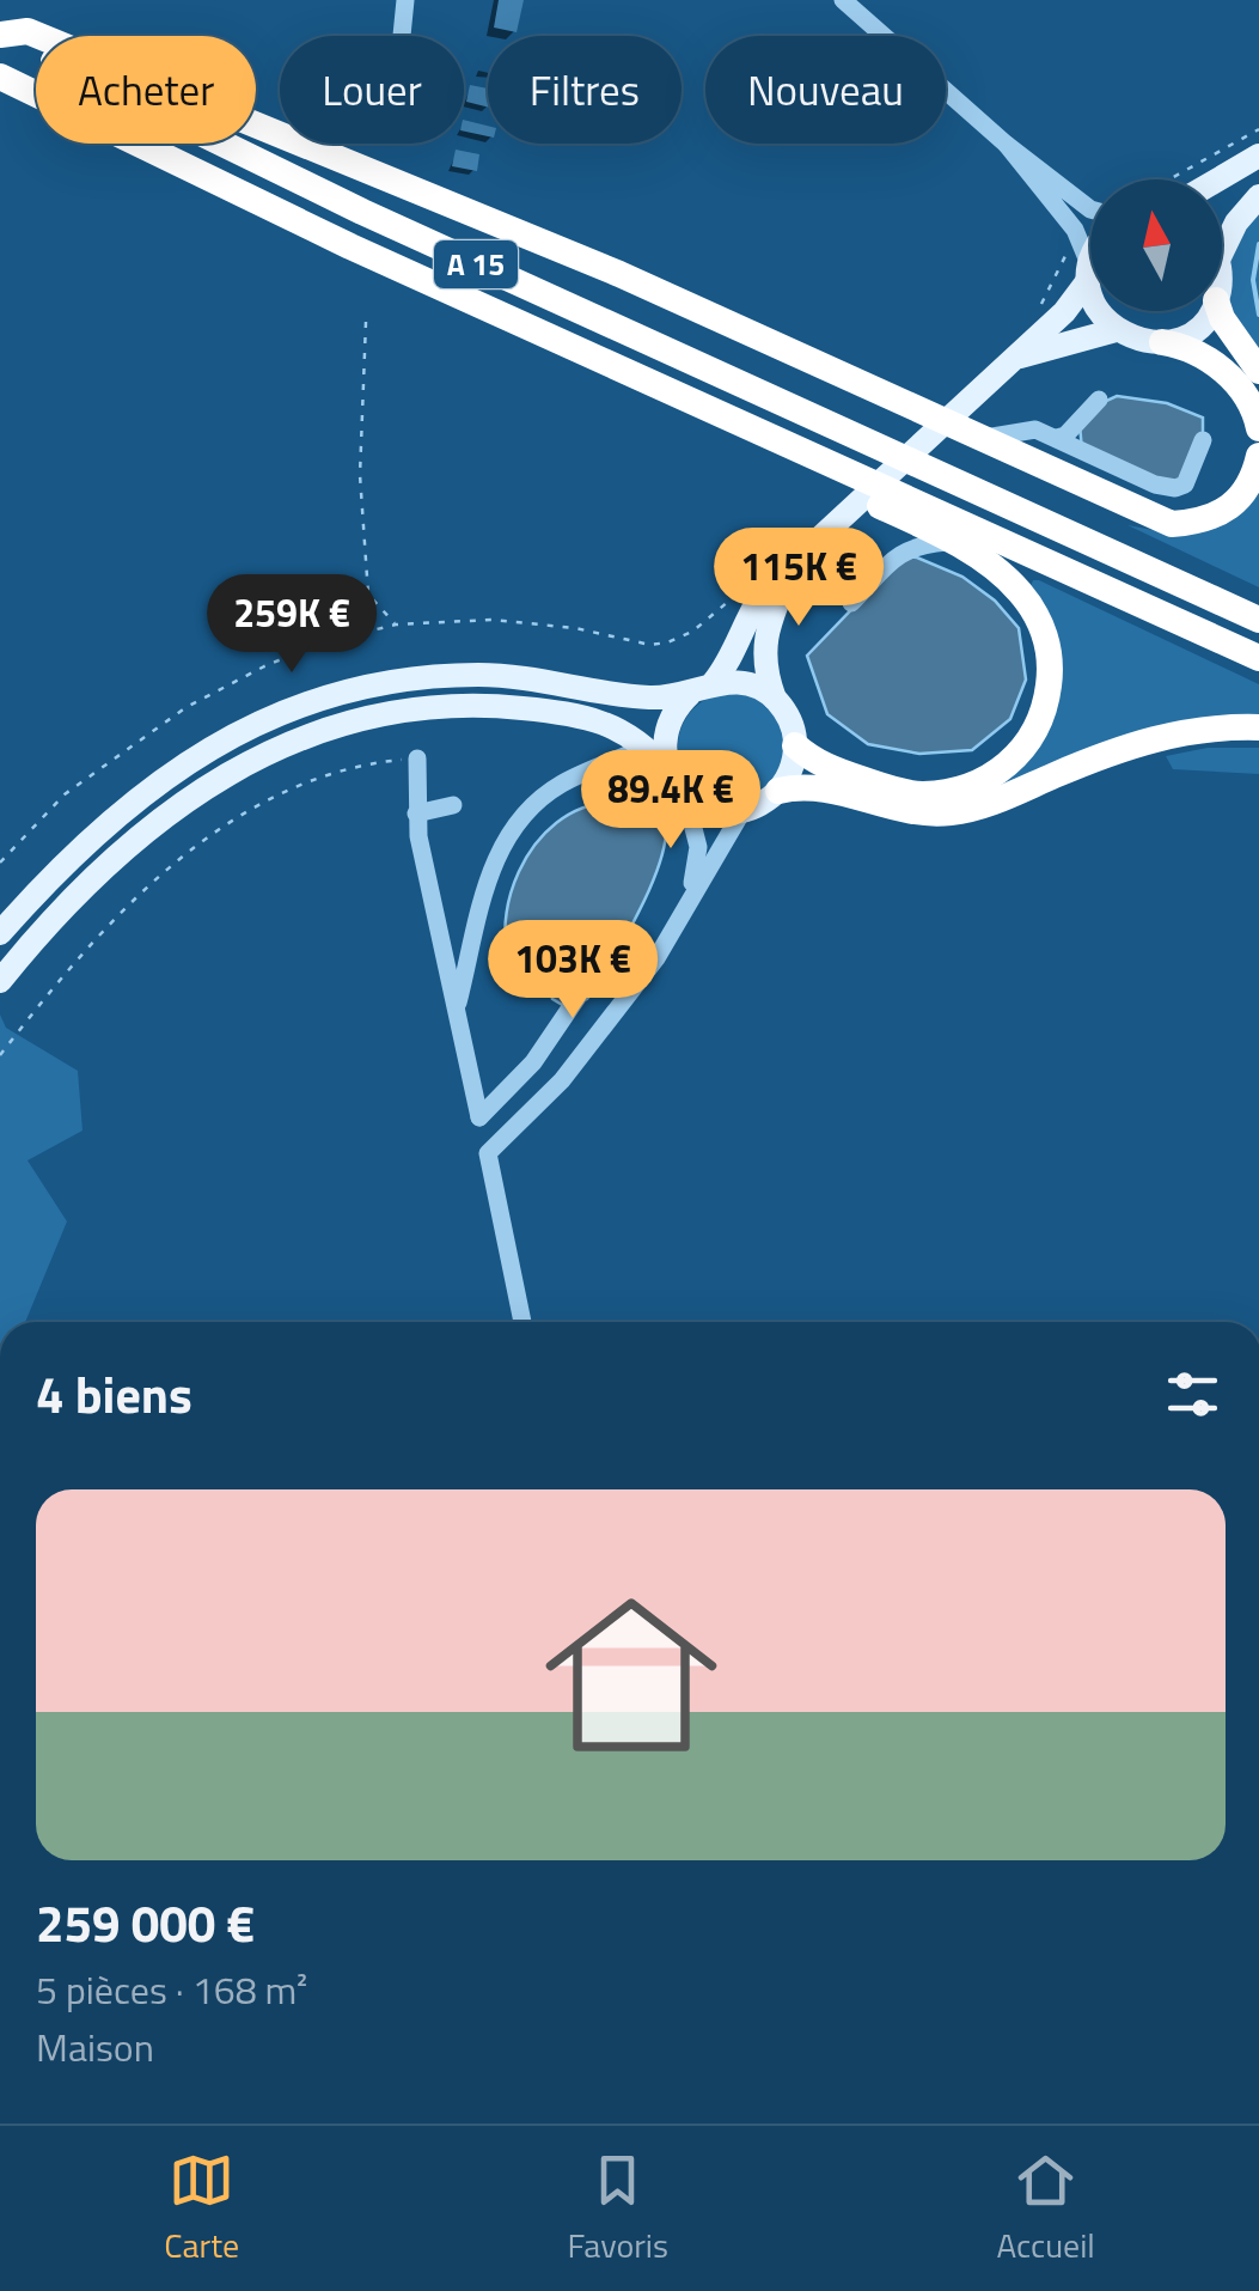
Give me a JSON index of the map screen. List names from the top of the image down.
{
  "streets": {
    "highway": ["A 15"]
  },
  "north": "top",
  "page": {
    "chip": [
      "Acheter",
      "Louer",
      "Filtres",
      "Nouveau"
    ],
    "price": [
      "115K €",
      "259K €",
      "89.4K €",
      "103K €"
    ],
    "heading": "4 biens",
    "list": [
      {
        "name": "259 000 €",
        "note": "5 pièces · 168 m² · Maison"
      }
    ],
    "tabs": ["Carte", "Favoris", "Accueil"]
  }
}
